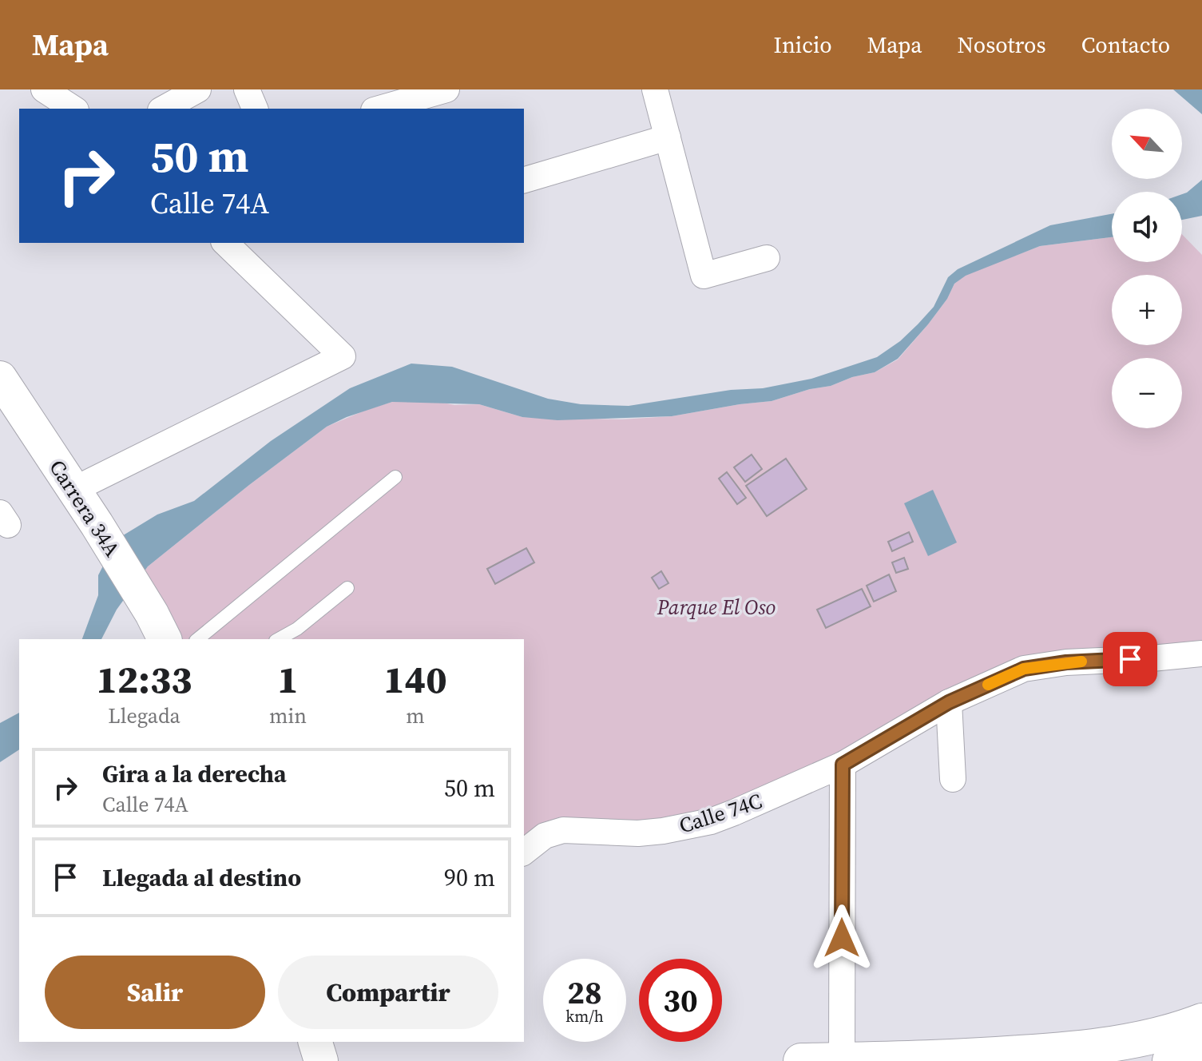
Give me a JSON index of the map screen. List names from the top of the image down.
{
  "streets": {
    "street": ["Carrera 34A", "Calle 74C"]
  },
  "parks": ["Parque El Oso"],
  "north": "top left",
  "page": {
    "header": "Mapa",
    "nav": [
      "Inicio",
      "Mapa",
      "Nosotros",
      "Contacto"
    ],
    "map_buttons": ["+", "−"],
    "turn": ["50 m", "Calle 74A"],
    "eta": [
      "12:33",
      "Llegada",
      "1",
      "min",
      "140",
      "m"
    ],
    "list": [
      {
        "name": "Gira a la derecha",
        "note": "Calle 74A",
        "value": "50 m"
      },
      {
        "name": "Llegada al destino",
        "value": "90 m"
      }
    ],
    "buttons": ["Salir", "Compartir"],
    "speed": "28 km/h",
    "limit": "30"
  }
}
